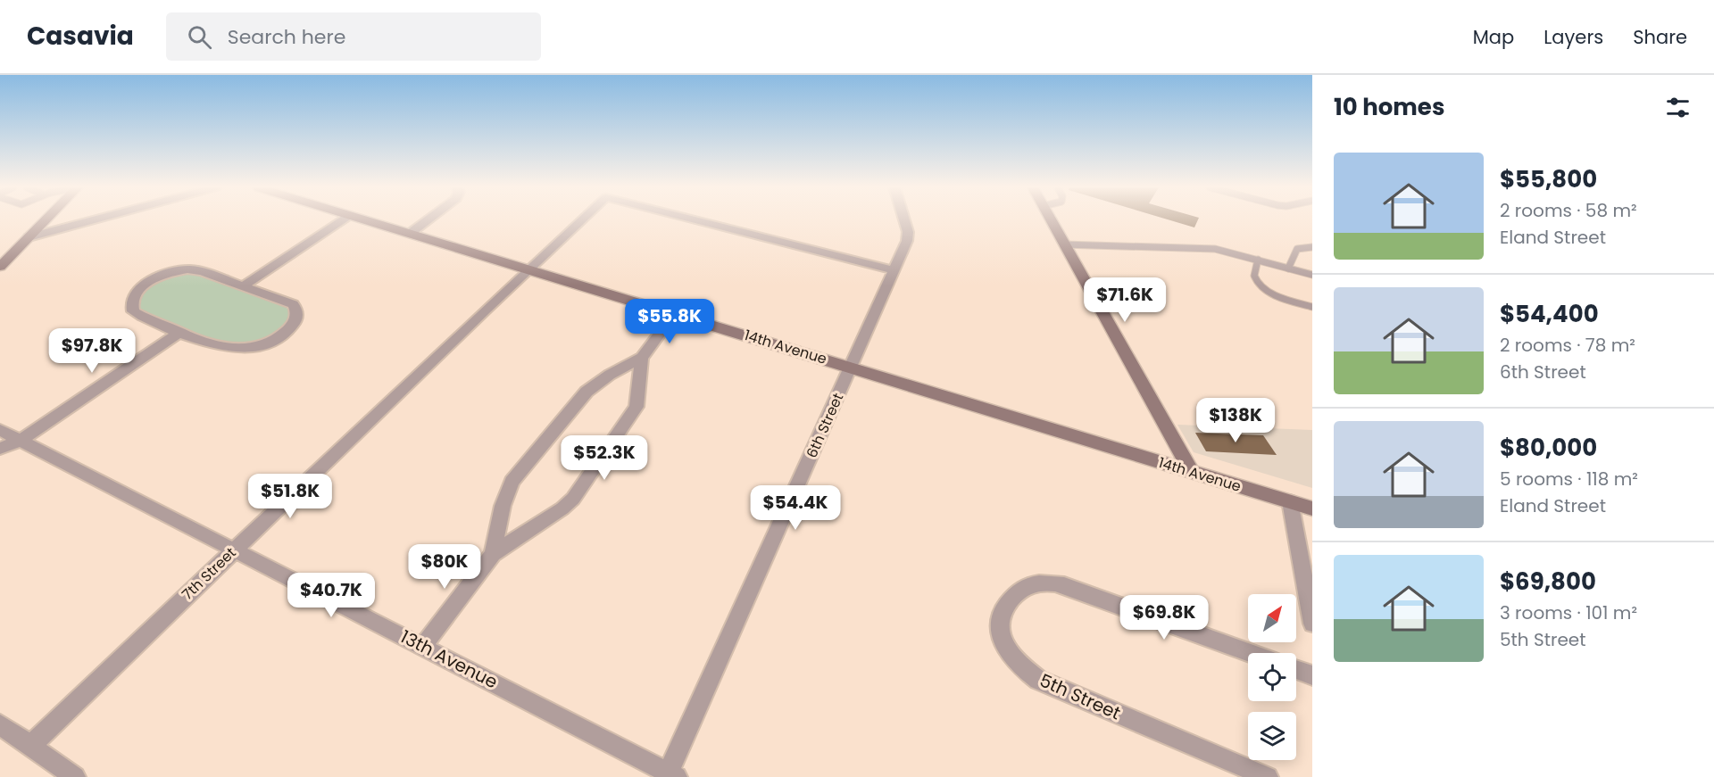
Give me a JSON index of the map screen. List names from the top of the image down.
{
  "streets": {
    "street": [
      "14th Avenue",
      "6th Street",
      "7th Street",
      "13th Avenue",
      "5th Street"
    ]
  },
  "crossings": [
    ["14th Avenue", "6th Street"],
    ["14th Avenue", "7th Street"],
    ["6th Street", "13th Avenue"],
    ["7th Street", "13th Avenue"]
  ],
  "north": "top right",
  "page": {
    "header": "Casavia",
    "search": "Search here",
    "nav": ["Map", "Layers", "Share"],
    "heading": "10 homes",
    "list": [
      {
        "name": "$55,800",
        "note": "2 rooms · 58 m² · Eland Street"
      },
      {
        "name": "$54,400",
        "note": "2 rooms · 78 m² · 6th Street"
      },
      {
        "name": "$80,000",
        "note": "5 rooms · 118 m² · Eland Street"
      },
      {
        "name": "$69,800",
        "note": "3 rooms · 101 m² · 5th Street"
      }
    ],
    "price": [
      "$71.6K",
      "$55.8K",
      "$97.8K",
      "$138K",
      "$52.3K",
      "$51.8K",
      "$54.4K",
      "$80K",
      "$40.7K",
      "$69.8K"
    ]
  }
}
